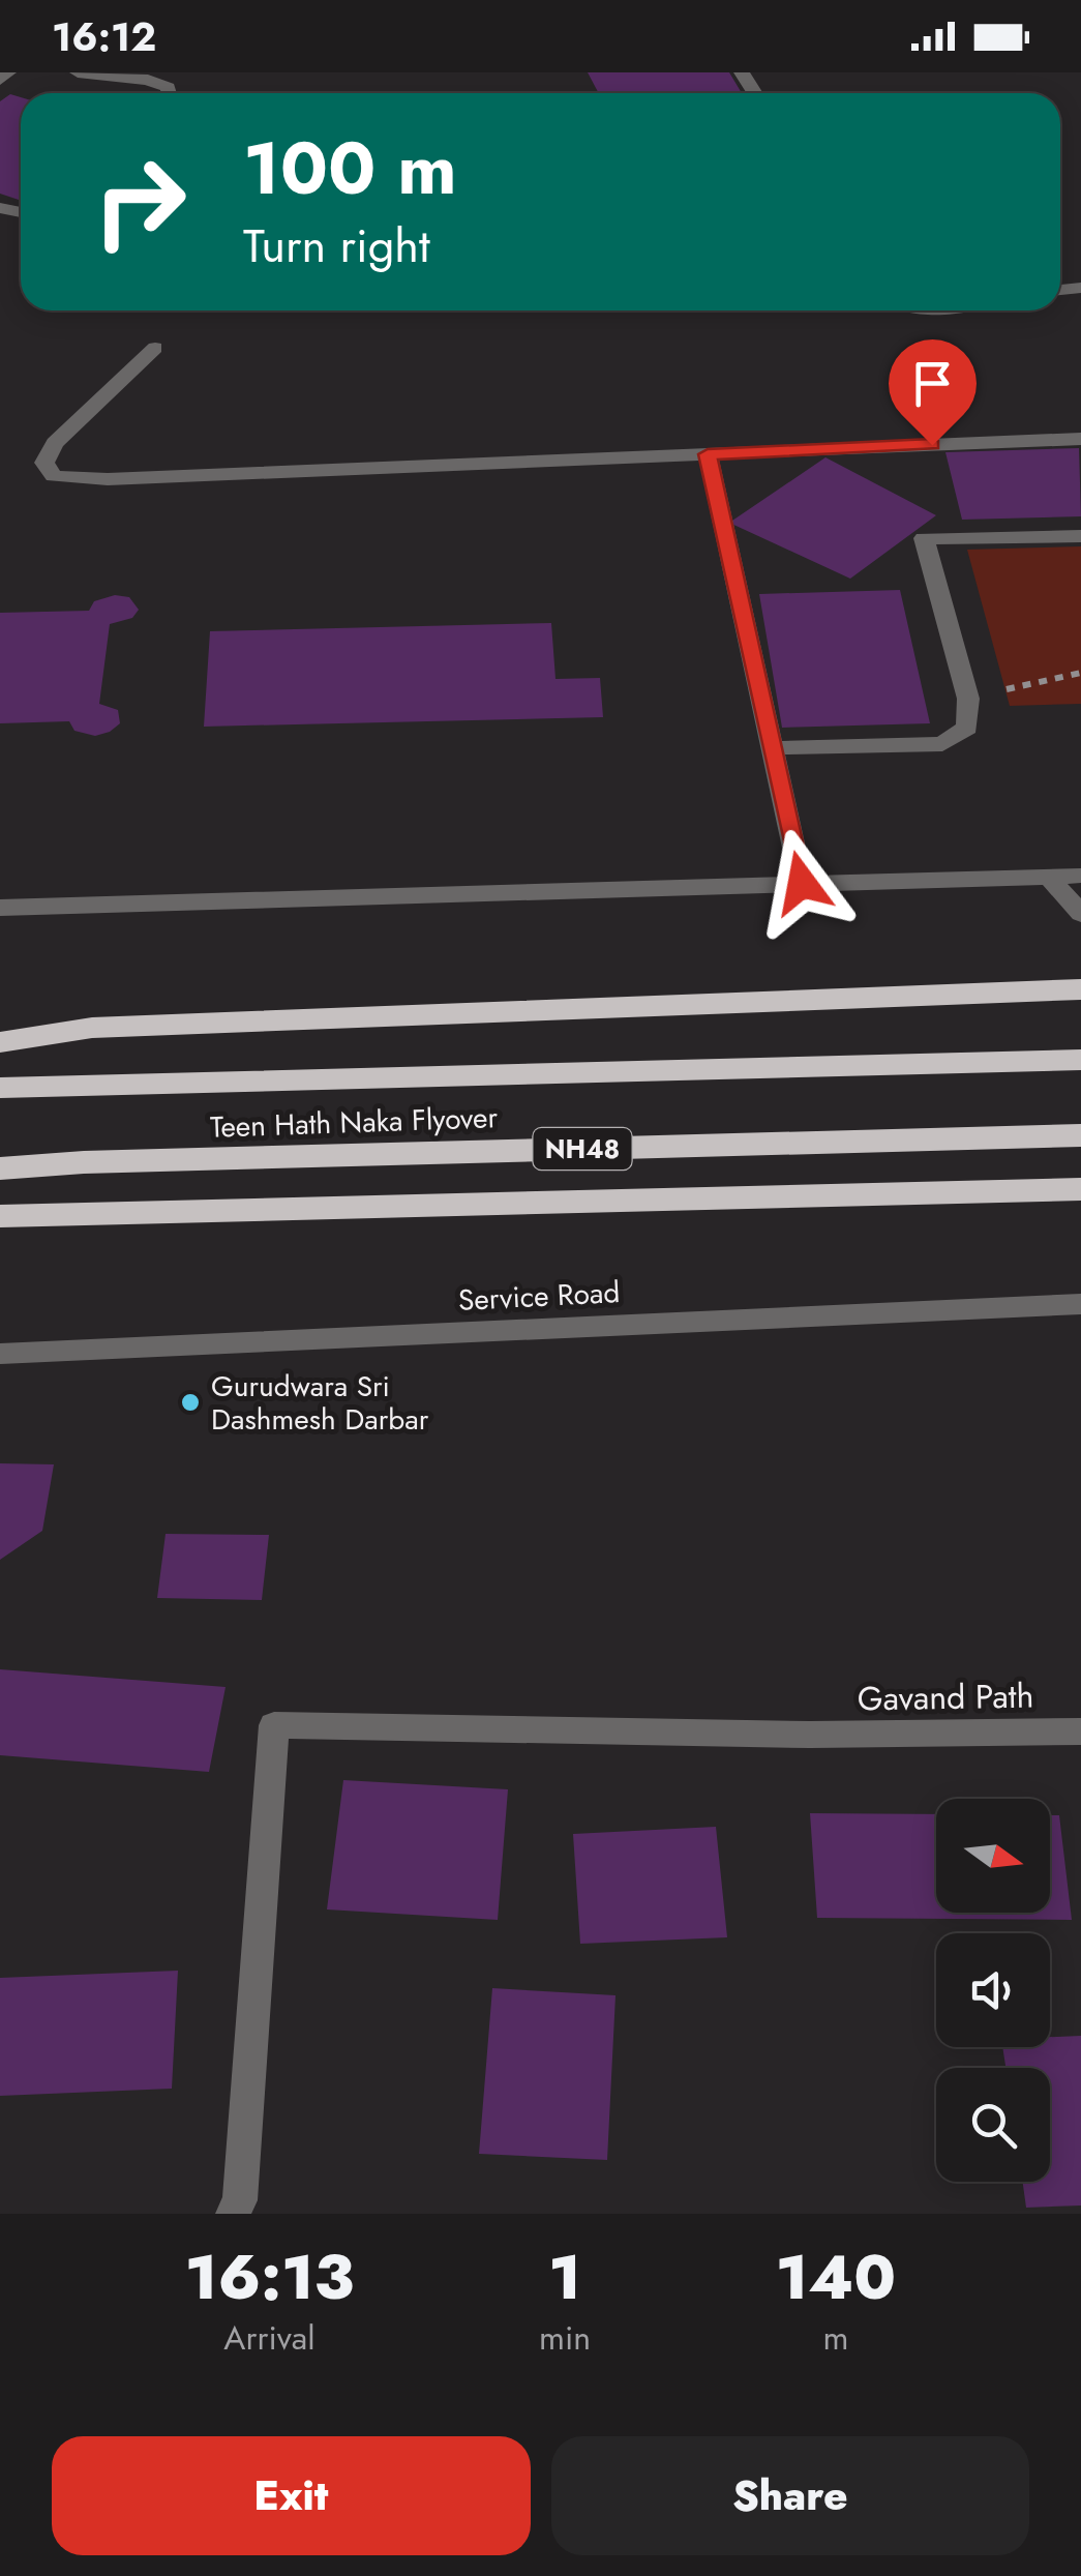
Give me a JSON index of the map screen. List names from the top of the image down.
{
  "streets": {
    "highway": ["Teen Hath Naka Flyover", "NH48"],
    "street": ["Service Road", "Gavand Path"]
  },
  "places": ["Gurudwara Sri Dashmesh Darbar"],
  "north": "right",
  "page": {
    "status": "16:12",
    "turn": ["100 m", "Turn right"],
    "eta": [
      "16:13",
      "Arrival",
      "1",
      "min",
      "140",
      "m"
    ],
    "buttons": ["Exit", "Share"]
  }
}
